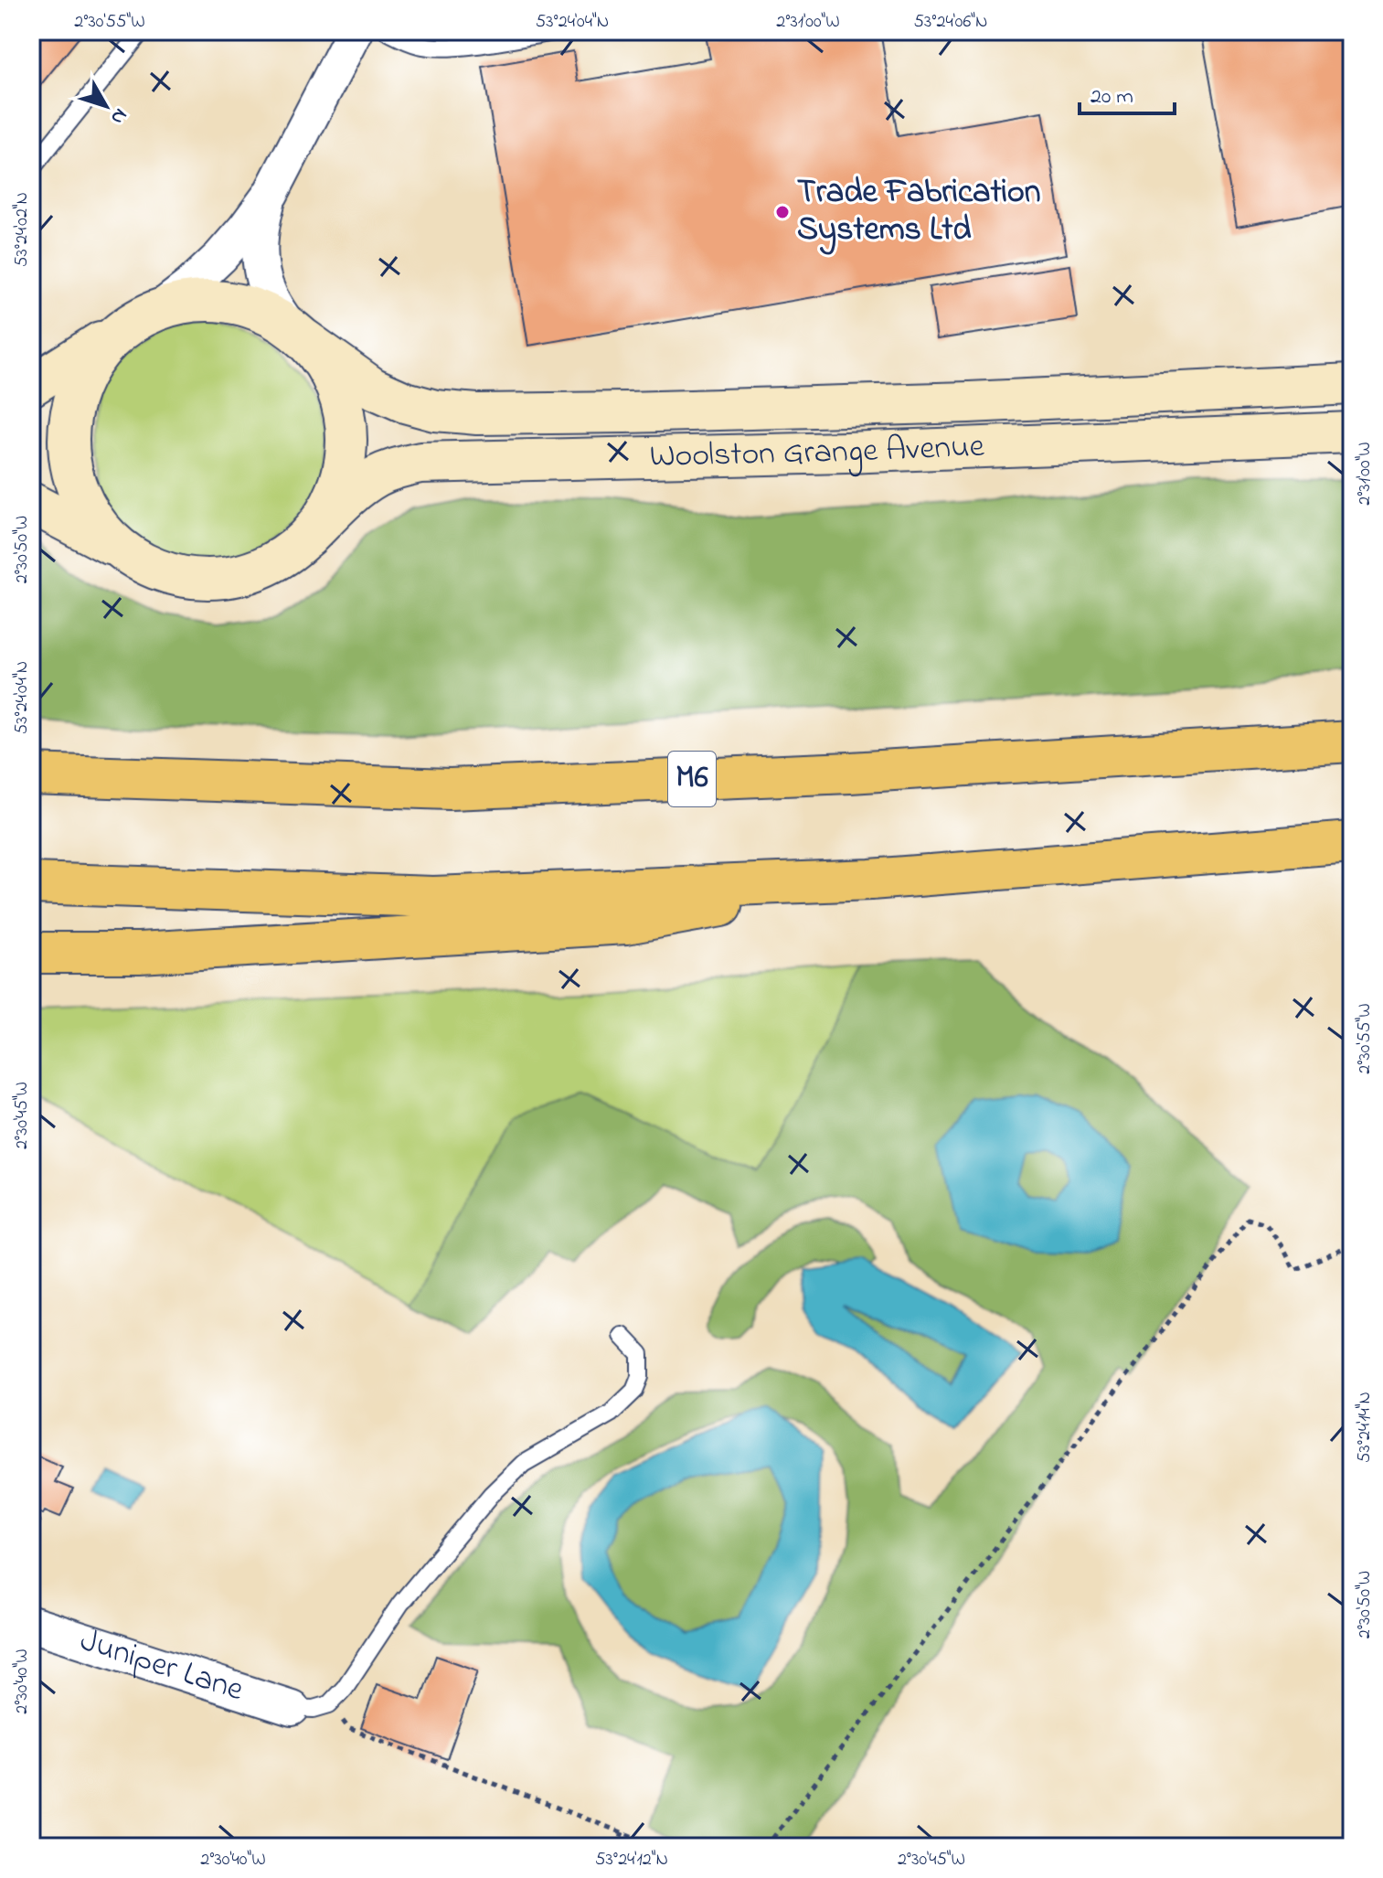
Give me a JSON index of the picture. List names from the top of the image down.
{
  "streets": {
    "highway": ["M6"],
    "main road": ["Woolston Grange Avenue"],
    "street": ["Juniper Lane"]
  },
  "places": ["Trade Fabrication Systems Ltd"],
  "scale_bar": "20 m",
  "north": "bottom right",
  "coordinates": [
    "2°30'55\"W",
    "53°24'04\"N",
    "2°31'00\"W",
    "53°24'06\"N",
    "53°24'02\"N",
    "2°30'50\"W",
    "2°30'45\"W",
    "53°24'14\"N",
    "2°30'40\"W",
    "53°24'12\"N"
  ]
}
